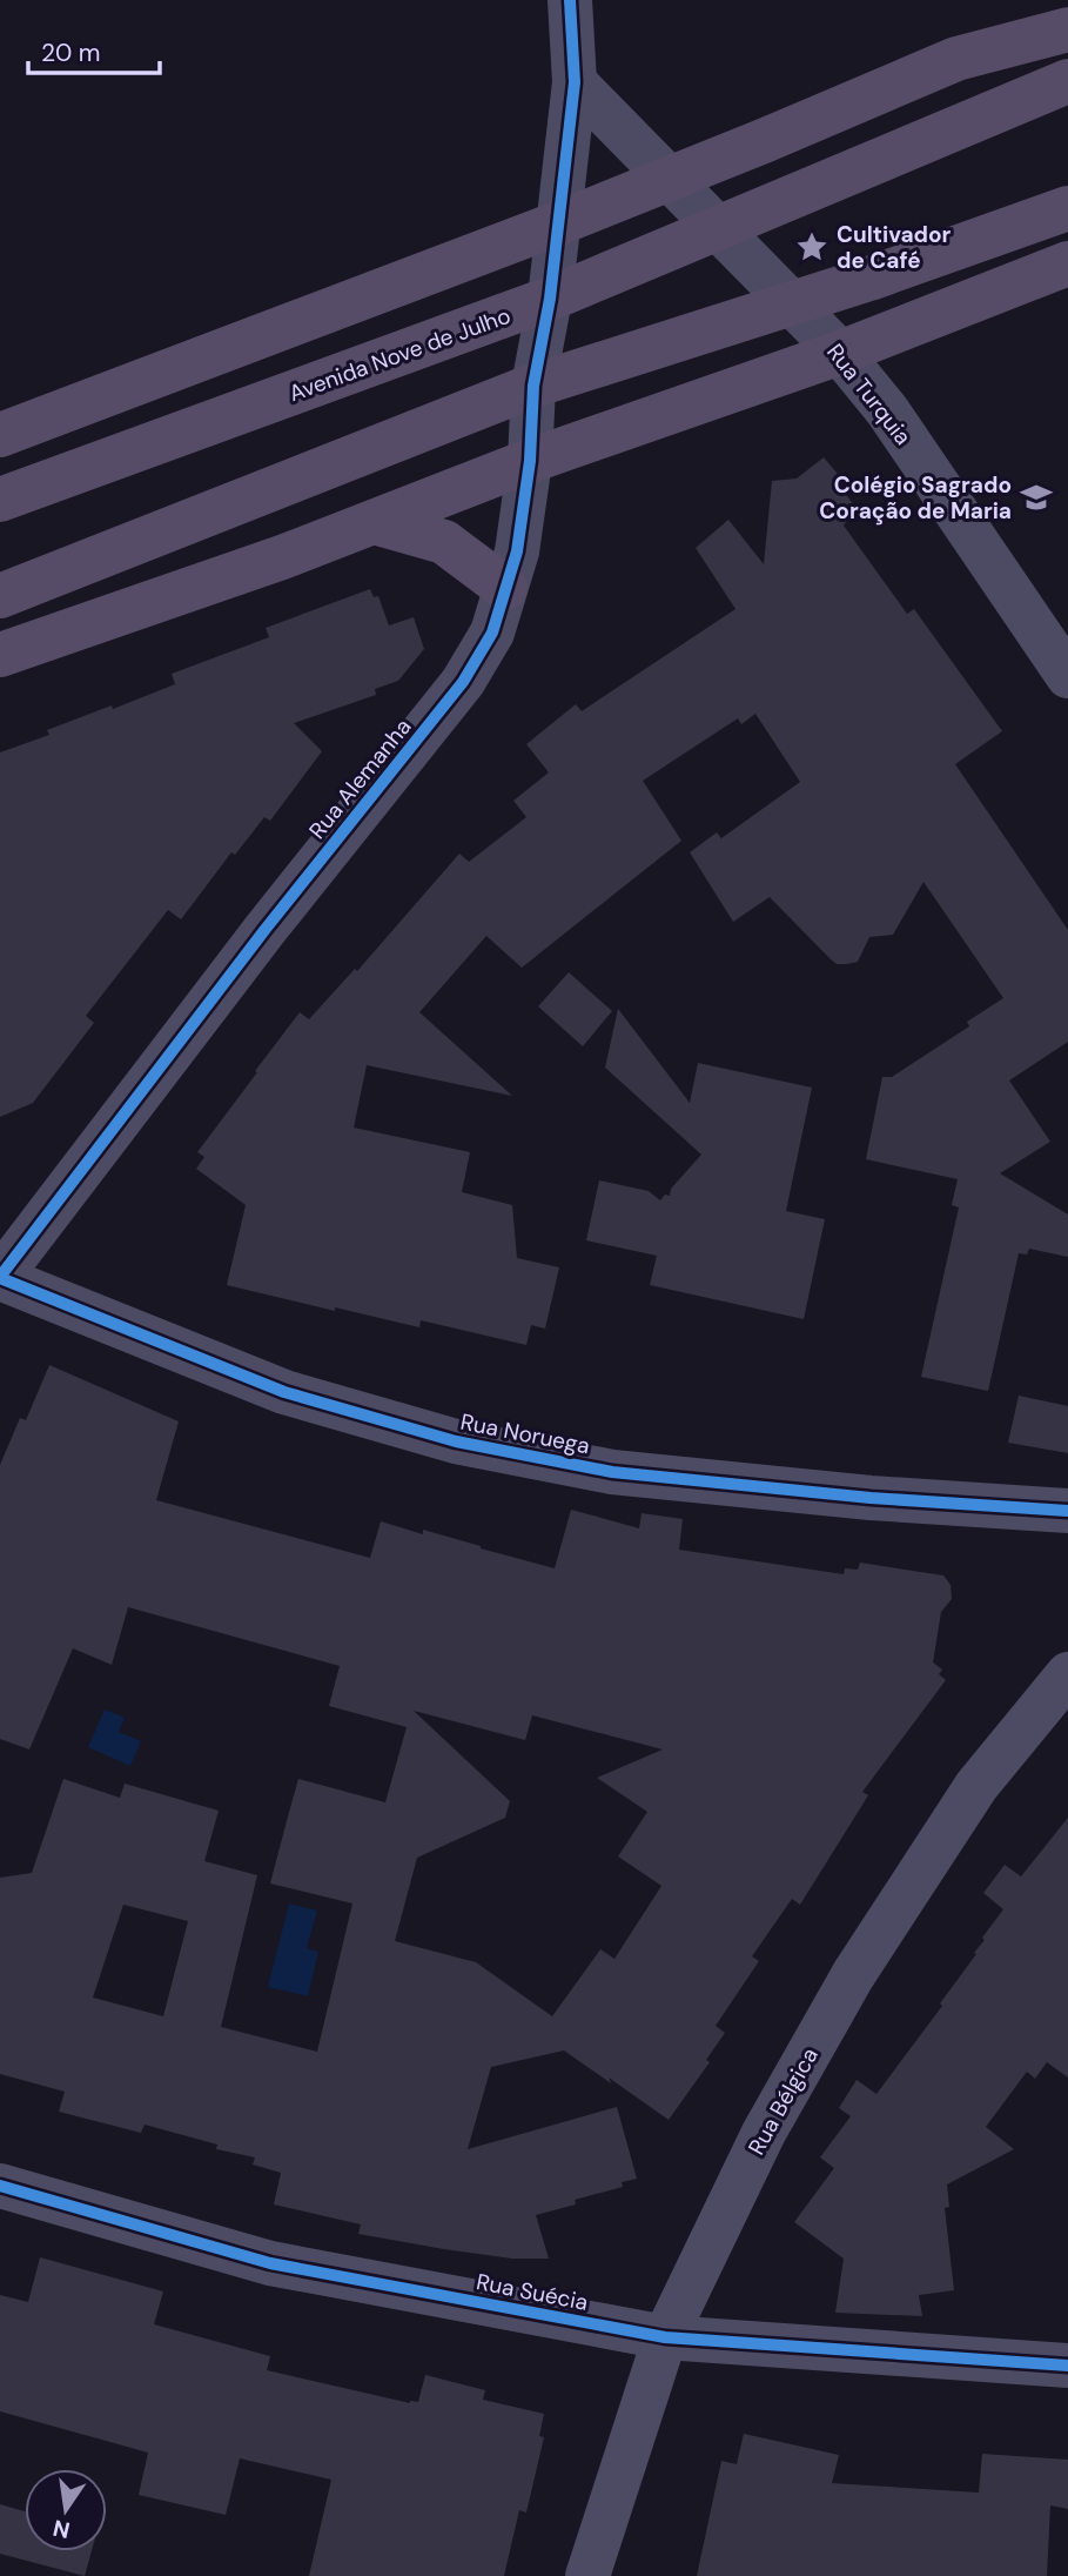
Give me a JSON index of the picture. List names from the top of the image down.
{
  "streets": {
    "main road": ["Avenida Nove de Julho"],
    "street": [
      "Rua Turquia",
      "Rua Alemanha",
      "Rua Noruega",
      "Rua Bélgica",
      "Rua Suécia"
    ]
  },
  "crossings": [
    ["Avenida Nove de Julho", "Rua Turquia"],
    ["Avenida Nove de Julho", "Rua Alemanha"],
    ["Rua Turquia", "Rua Alemanha"],
    ["Rua Alemanha", "Rua Noruega"],
    ["Rua Bélgica", "Rua Suécia"]
  ],
  "places": {
    "place": ["Cultivador de Café"],
    "school or university": ["Colégio Sagrado Coração de Maria"]
  },
  "scale_bar": "20 m",
  "north": "bottom"
}
